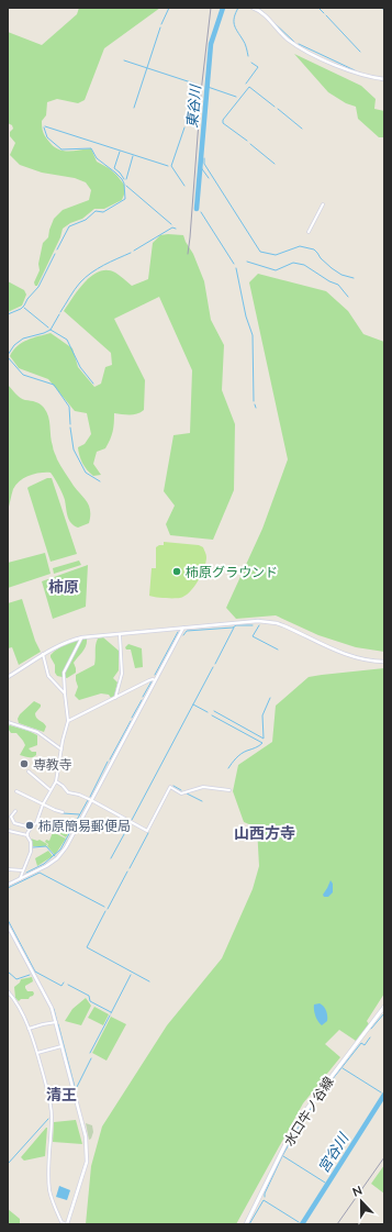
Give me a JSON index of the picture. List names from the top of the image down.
{
  "streets": {
    "main road": ["水口牛ノ谷線"]
  },
  "districts": ["柿原", "山西方寺", "清王"],
  "water": ["東谷川", "宮谷川"],
  "places": ["柿原グラウンド", "専教寺", "柿原簡易郵便局"],
  "north": "top"
}
